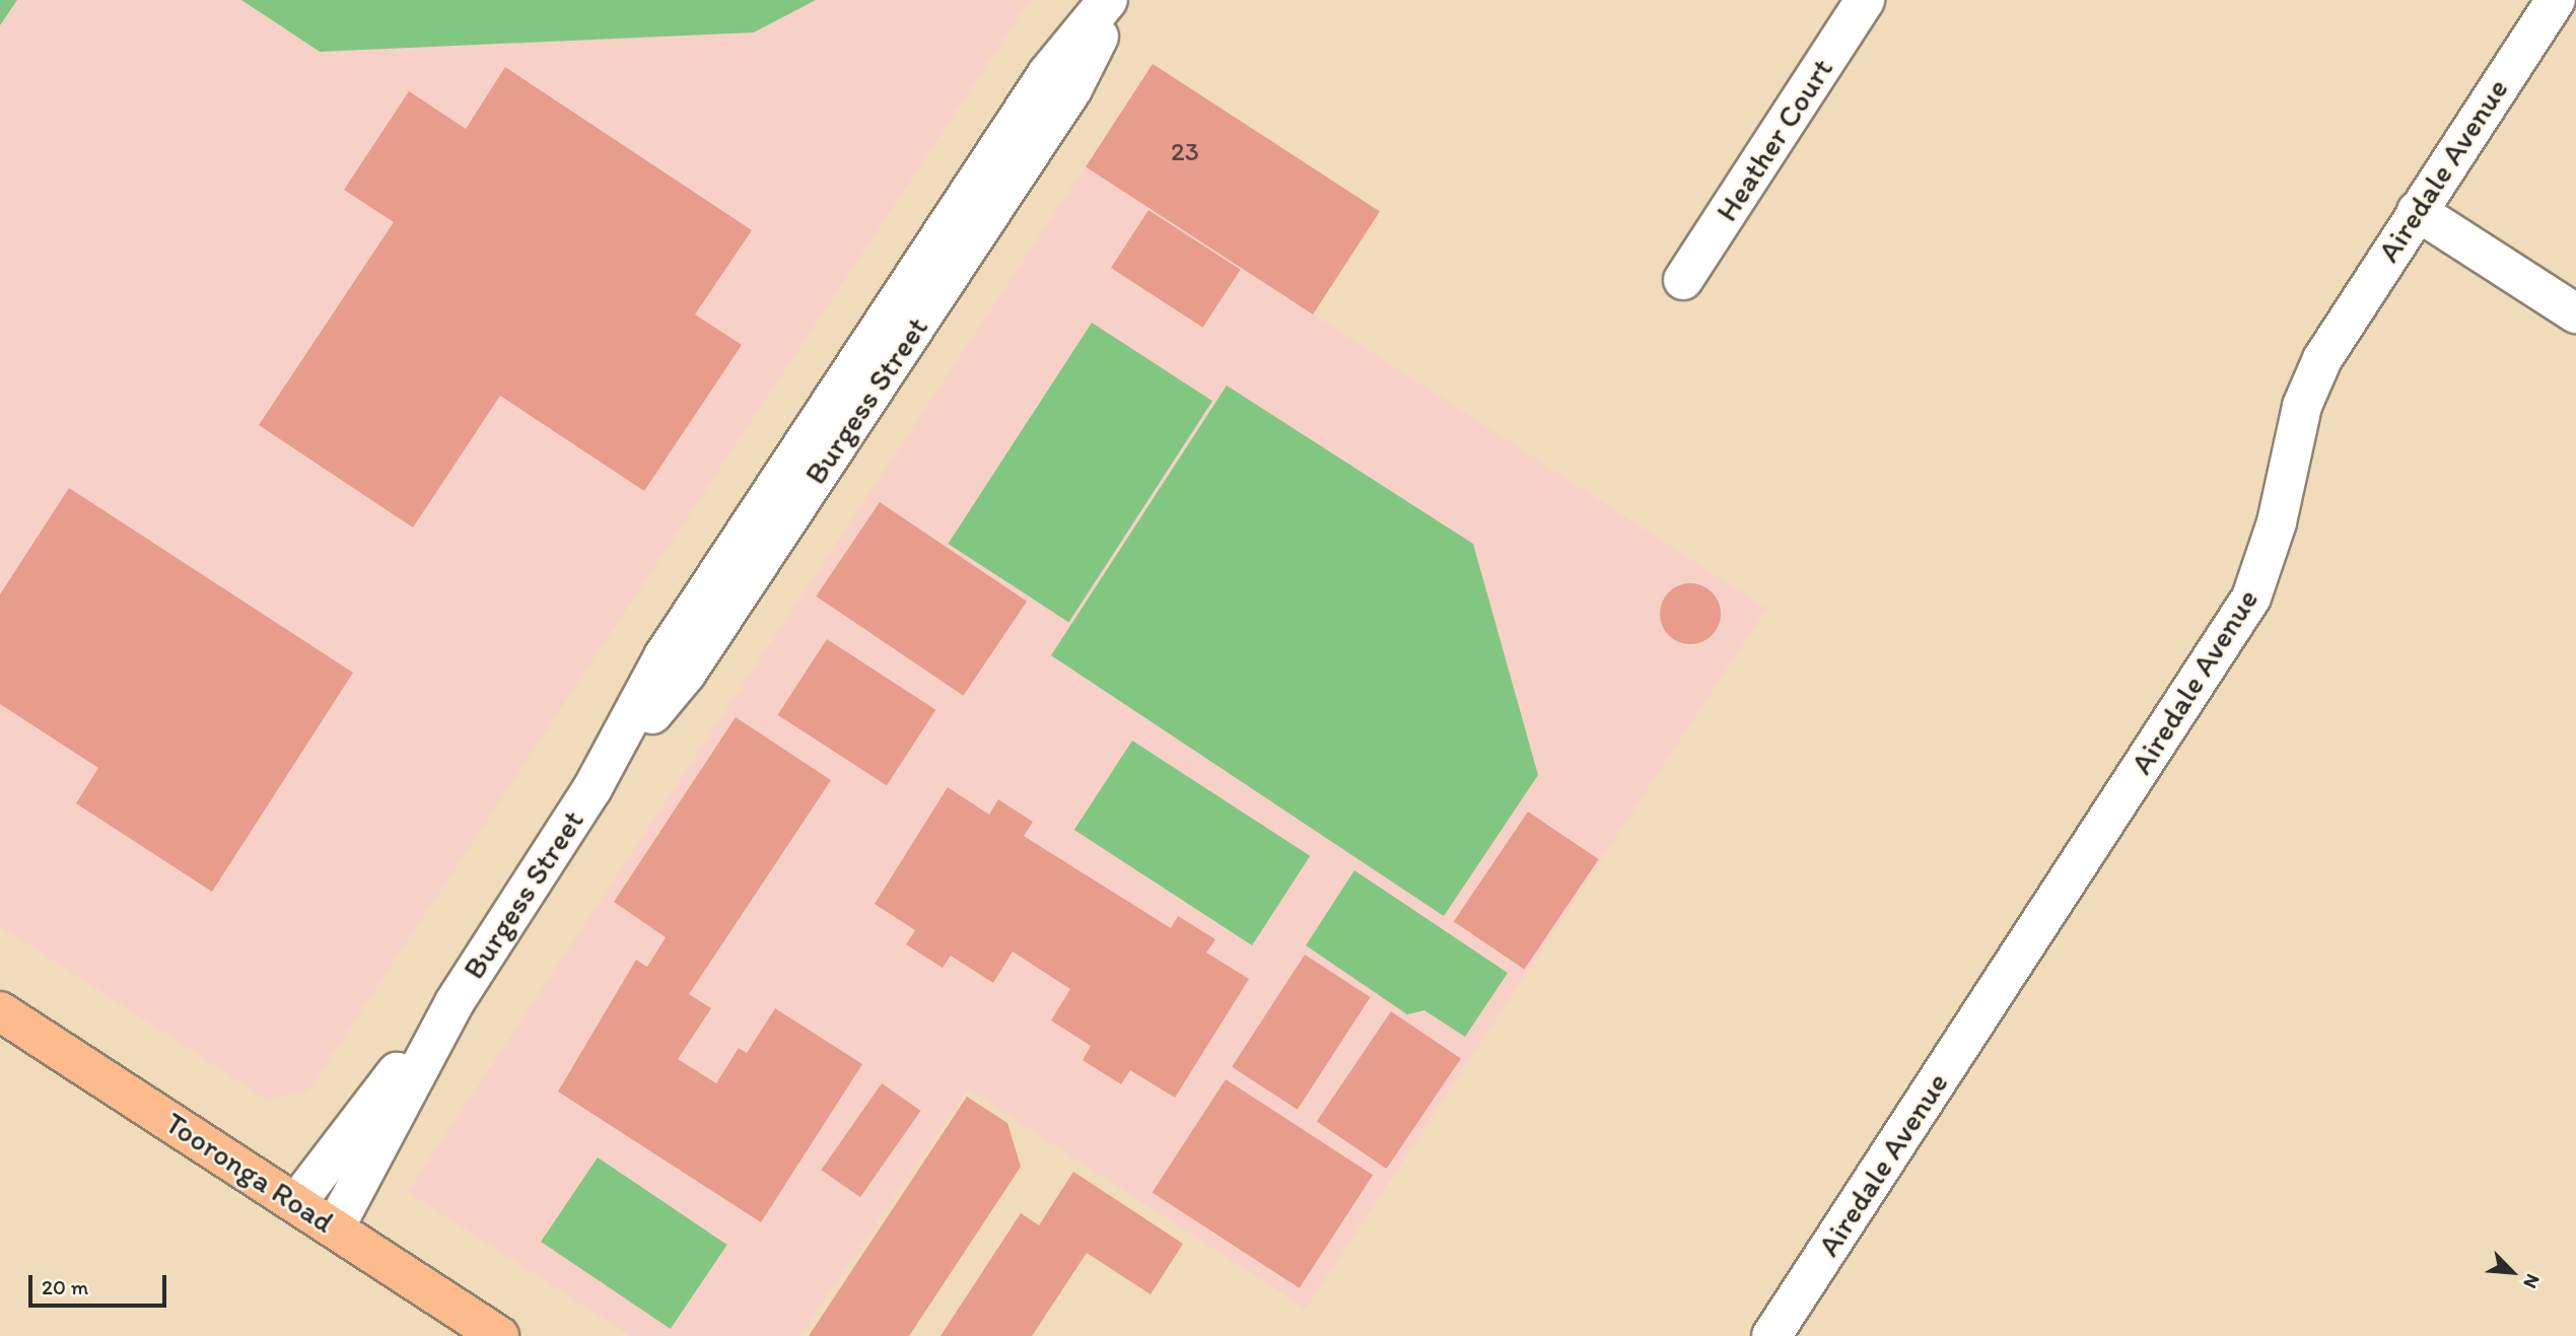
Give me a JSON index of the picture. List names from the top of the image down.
{
  "streets": {
    "main road": ["Tooronga Road"],
    "street": ["Heather Court", "Airedale Avenue", "Burgess Street"]
  },
  "crossings": [
    ["Burgess Street", "Tooronga Road"]
  ],
  "house_numbers": ["23"],
  "scale_bar": "20 m",
  "north": "bottom right"
}
